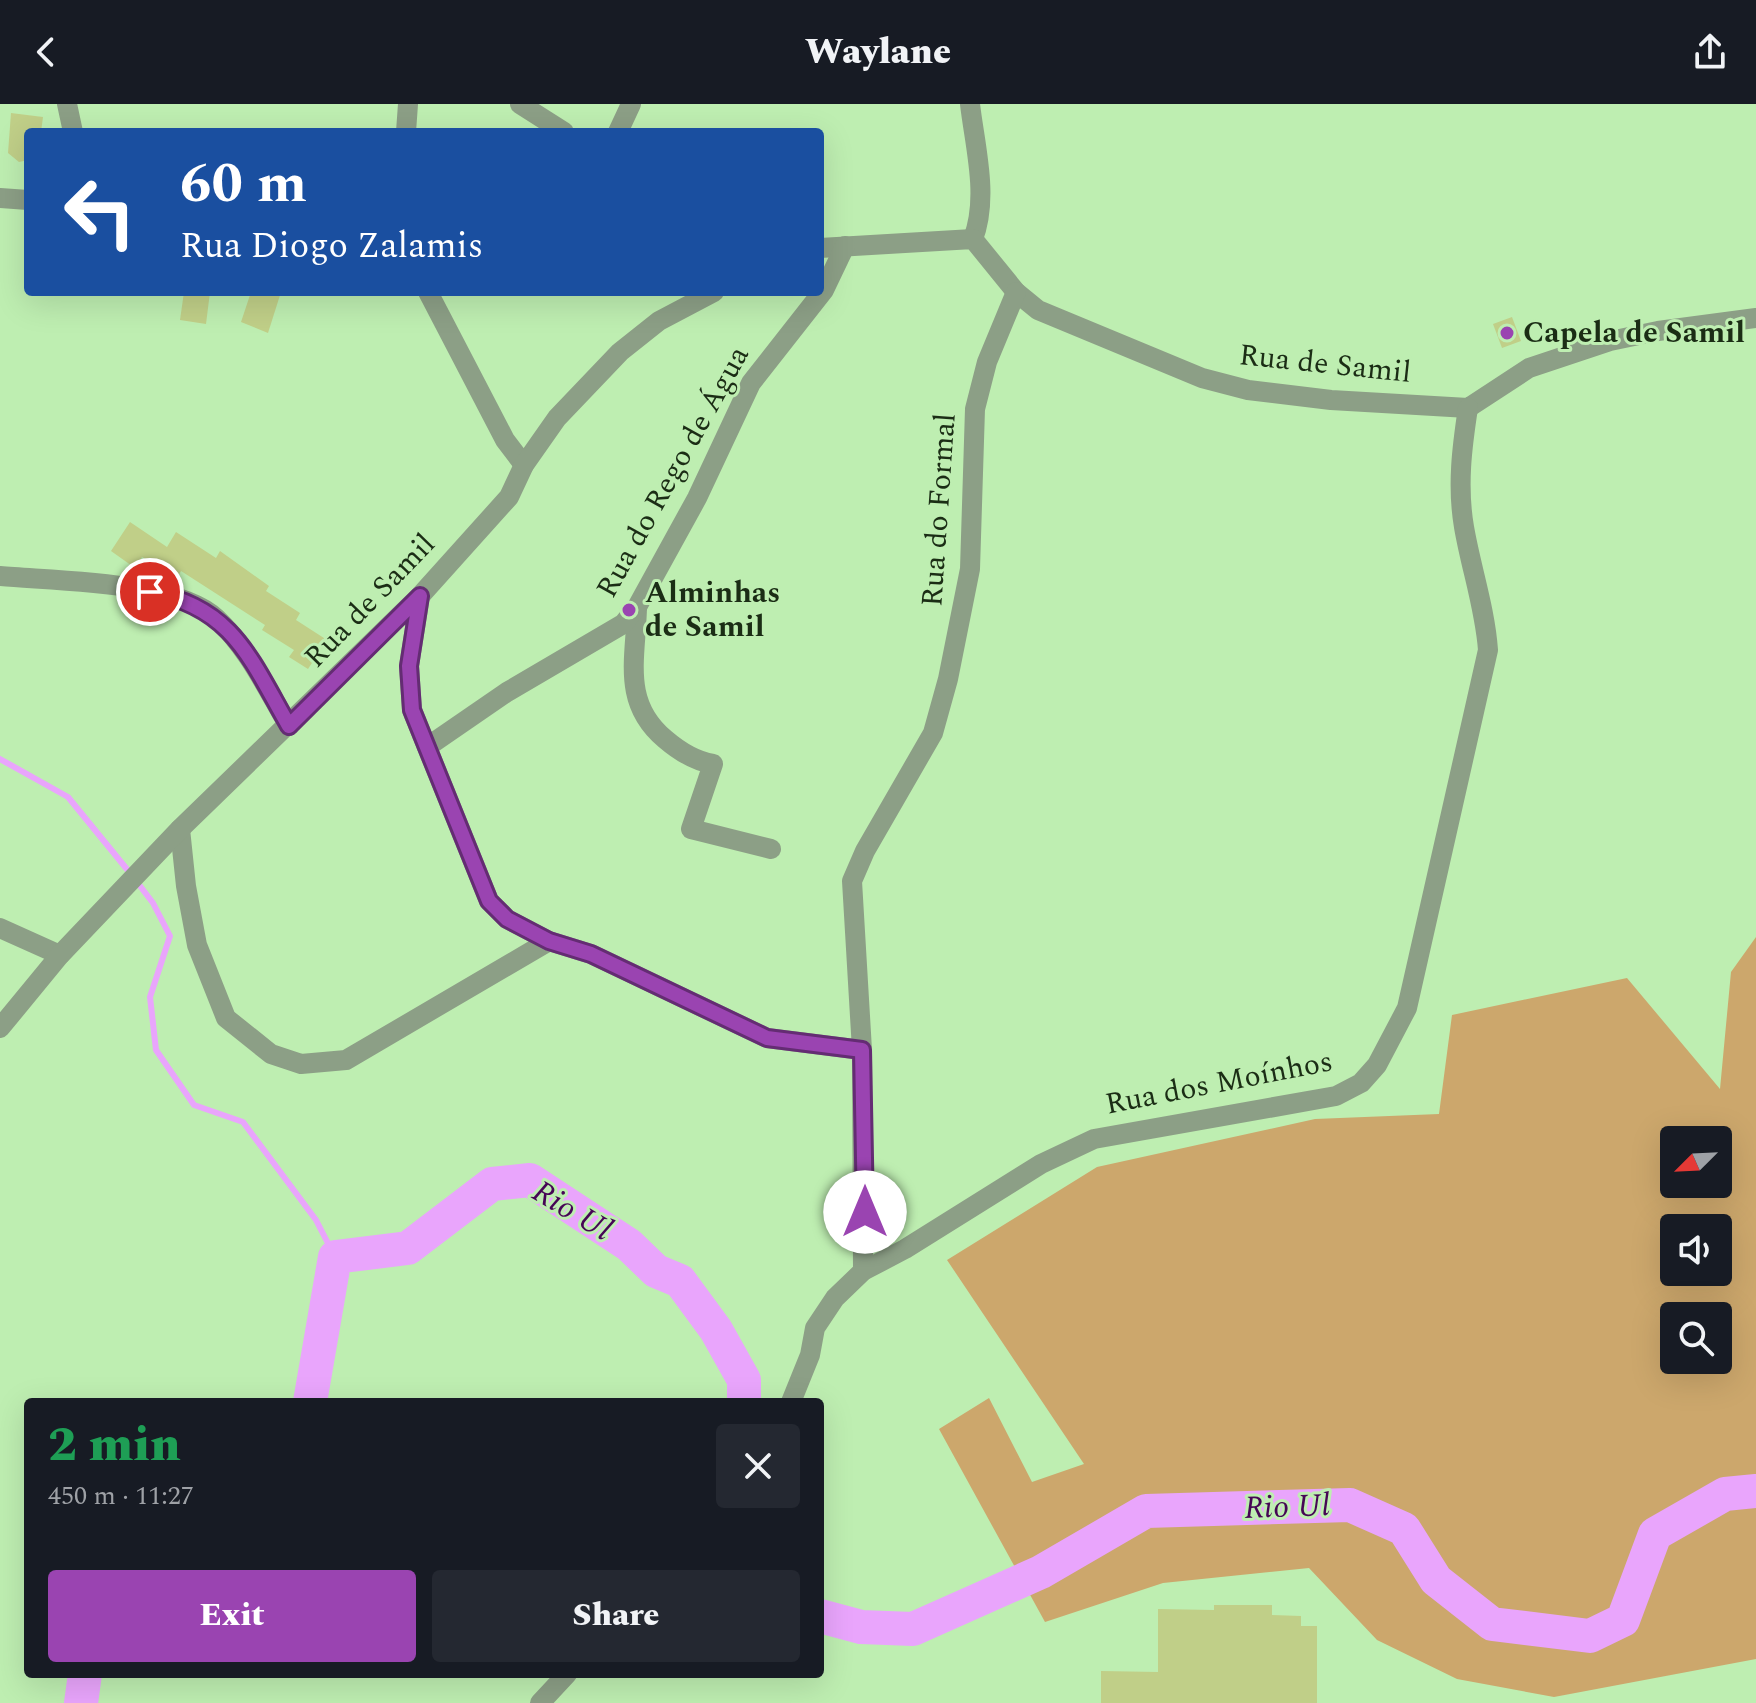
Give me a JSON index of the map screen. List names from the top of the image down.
{
  "streets": {
    "street": [
      "Rua de Samil",
      "Rua do Rego de Água",
      "Rua do Formal",
      "Rua dos Moínhos"
    ]
  },
  "crossings": [
    ["Rua de Samil", "Rua do Formal"],
    ["Rua de Samil", "Rua dos Moínhos"],
    ["Rua do Formal", "Rua dos Moínhos"]
  ],
  "water": ["Rio Ul"],
  "places": ["Capela de Samil", "Alminhas de Samil"],
  "north": "bottom left",
  "page": {
    "header": "Waylane",
    "turn": ["60 m", "Rua Diogo Zalamis"],
    "heading": ["2 min", "450 m · 11:27"],
    "buttons": ["Exit", "Share"]
  }
}
